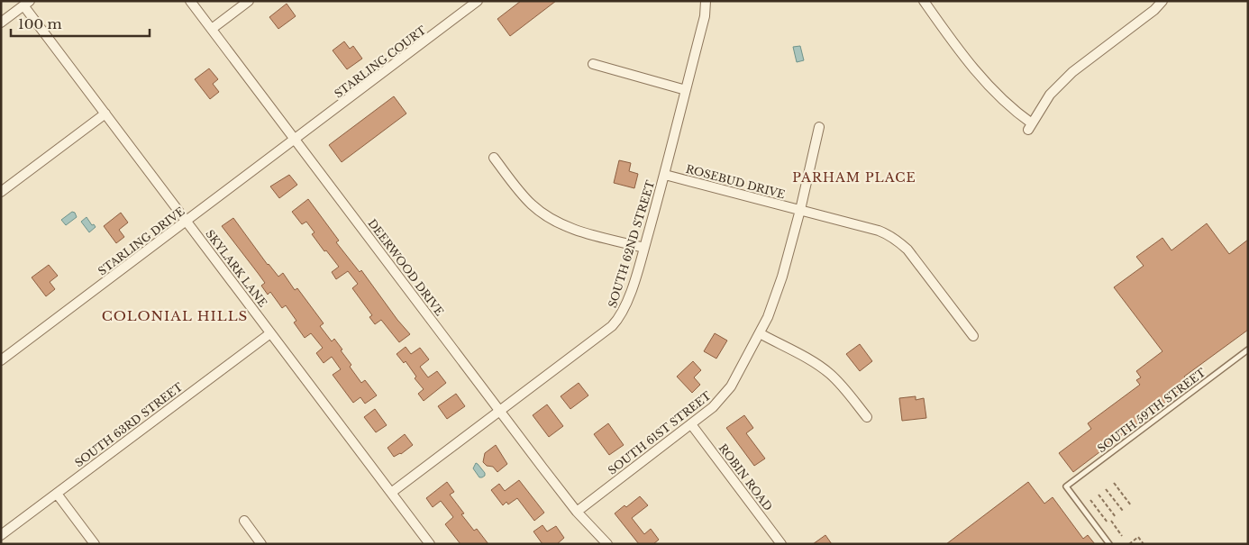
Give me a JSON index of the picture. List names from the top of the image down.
{
  "streets": {
    "street": [
      "STARLING COURT",
      "ROSEBUD DRIVE",
      "STARLING DRIVE",
      "SOUTH 62ND STREET",
      "DEERWOOD DRIVE",
      "SKYLARK LANE",
      "SOUTH 63RD STREET",
      "SOUTH 61ST STREET",
      "ROBIN ROAD"
    ],
    "lane": ["SOUTH 59TH STREET"]
  },
  "crossings": [
    ["STARLING COURT", "STARLING DRIVE"],
    ["STARLING COURT", "DEERWOOD DRIVE"],
    ["ROSEBUD DRIVE", "SOUTH 62ND STREET"],
    ["ROSEBUD DRIVE", "SOUTH 61ST STREET"],
    ["STARLING DRIVE", "DEERWOOD DRIVE"],
    ["STARLING DRIVE", "SKYLARK LANE"],
    ["SOUTH 62ND STREET", "DEERWOOD DRIVE"],
    ["SOUTH 62ND STREET", "SKYLARK LANE"],
    ["DEERWOOD DRIVE", "SOUTH 61ST STREET"],
    ["SKYLARK LANE", "SOUTH 63RD STREET"],
    ["SOUTH 61ST STREET", "ROBIN ROAD"]
  ],
  "districts": ["PARHAM PLACE", "COLONIAL HILLS"],
  "scale_bar": "100 m"
}
